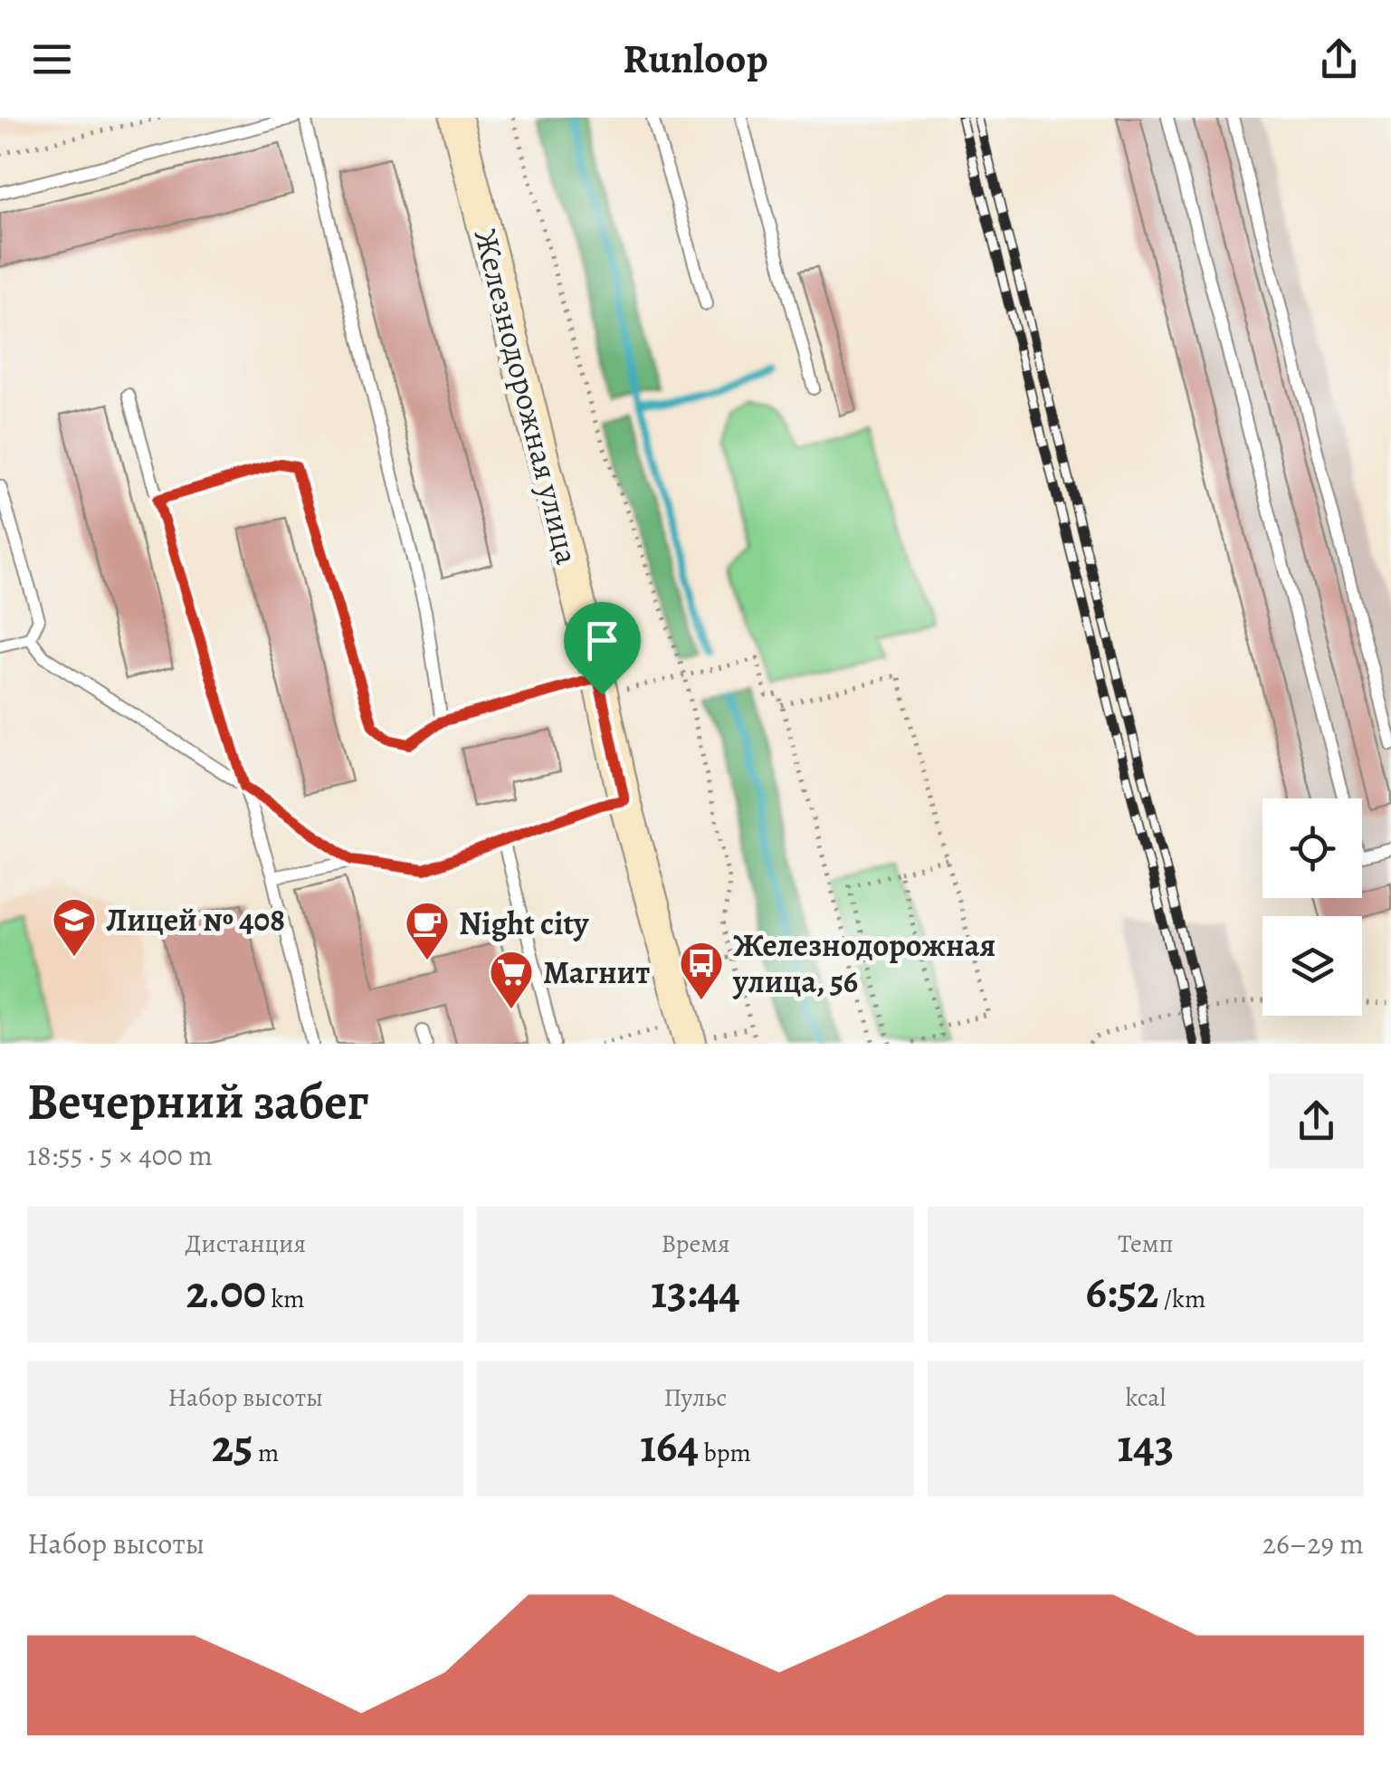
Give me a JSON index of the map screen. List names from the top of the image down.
{
  "streets": {
    "street": ["Железнодорожная улица"]
  },
  "places": {
    "school or university": ["Лицей № 408"],
    "cafe": ["Night city"],
    "bus stop": ["Железнодорожная улица, 56"],
    "supermarket": ["Магнит"]
  },
  "page": {
    "header": "Runloop",
    "heading": ["Вечерний забег", "18:55 · 5 × 400 m"],
    "stats": [
      ["Дистанция", "2.00 km"],
      ["Время", "13:44"],
      ["Темп", "6:52 /km"],
      ["Набор высоты", "25 m"],
      ["Пульс", "164 bpm"],
      ["kcal", "143"]
    ],
    "chart": ["Набор высоты", "26–29 m"]
  }
}
